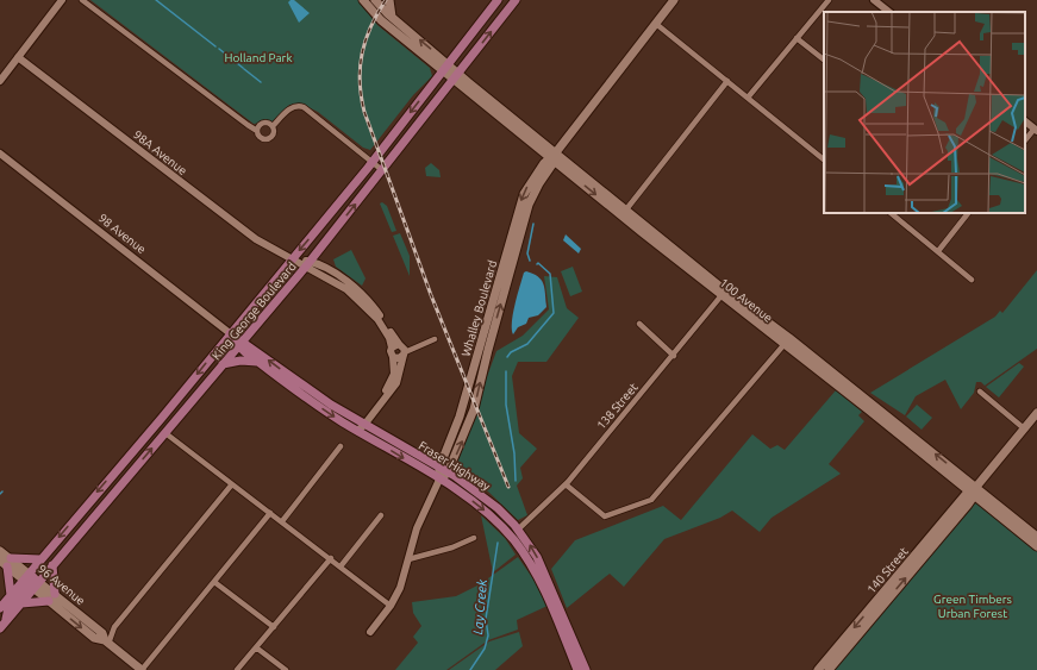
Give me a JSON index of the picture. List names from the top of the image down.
{
  "streets": {
    "main road": [
      "100 Avenue",
      "Whalley Boulevard",
      "King George Boulevard",
      "Fraser Highway",
      "140 Street",
      "96 Avenue"
    ],
    "street": ["98A Avenue", "98 Avenue", "138 Street"]
  },
  "crossings": [
    ["98A Avenue", "King George Boulevard"],
    ["98 Avenue", "King George Boulevard"],
    ["100 Avenue", "Whalley Boulevard"],
    ["100 Avenue", "King George Boulevard"],
    ["100 Avenue", "138 Street"],
    ["100 Avenue", "140 Street"],
    ["Whalley Boulevard", "Fraser Highway"],
    ["King George Boulevard", "Fraser Highway"],
    ["King George Boulevard", "96 Avenue"],
    ["138 Street", "Fraser Highway"]
  ],
  "water": ["Lay Creek"],
  "parks": ["Holland Park", "Green Timbers Urban Forest"]
}
